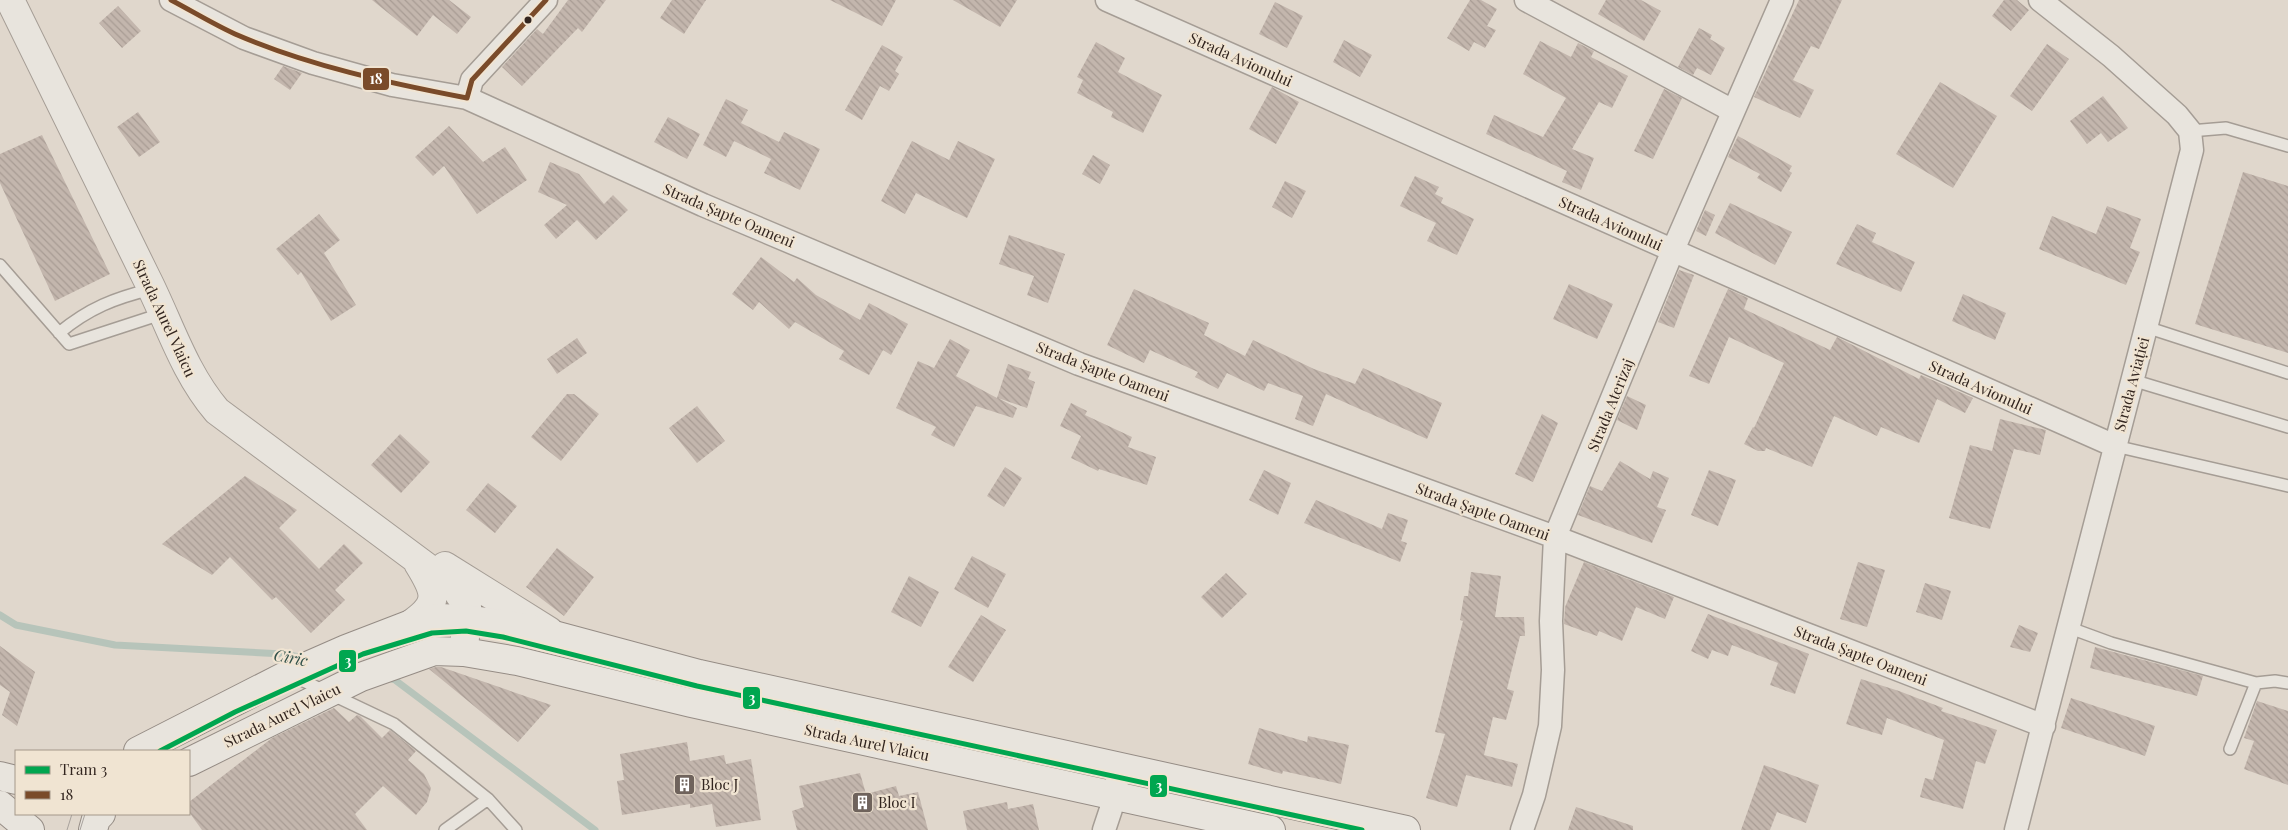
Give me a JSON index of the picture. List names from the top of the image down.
{
  "streets": {
    "main road": ["Strada Aurel Vlaicu"],
    "street": [
      "Strada Avionului",
      "Strada Șapte Oameni",
      "Strada Aviației",
      "Strada Aterizaj"
    ]
  },
  "crossings": [
    ["Strada Avionului", "Strada Aviației"],
    ["Strada Avionului", "Strada Aterizaj"],
    ["Strada Șapte Oameni", "Strada Aviației"],
    ["Strada Șapte Oameni", "Strada Aterizaj"]
  ],
  "water": ["Ciric"],
  "places": {
    "building": ["Bloc J", "Bloc I"]
  },
  "lines": ["transit line 18", "tram line 3"],
  "legend": ["Tram 3", "18"]
}
